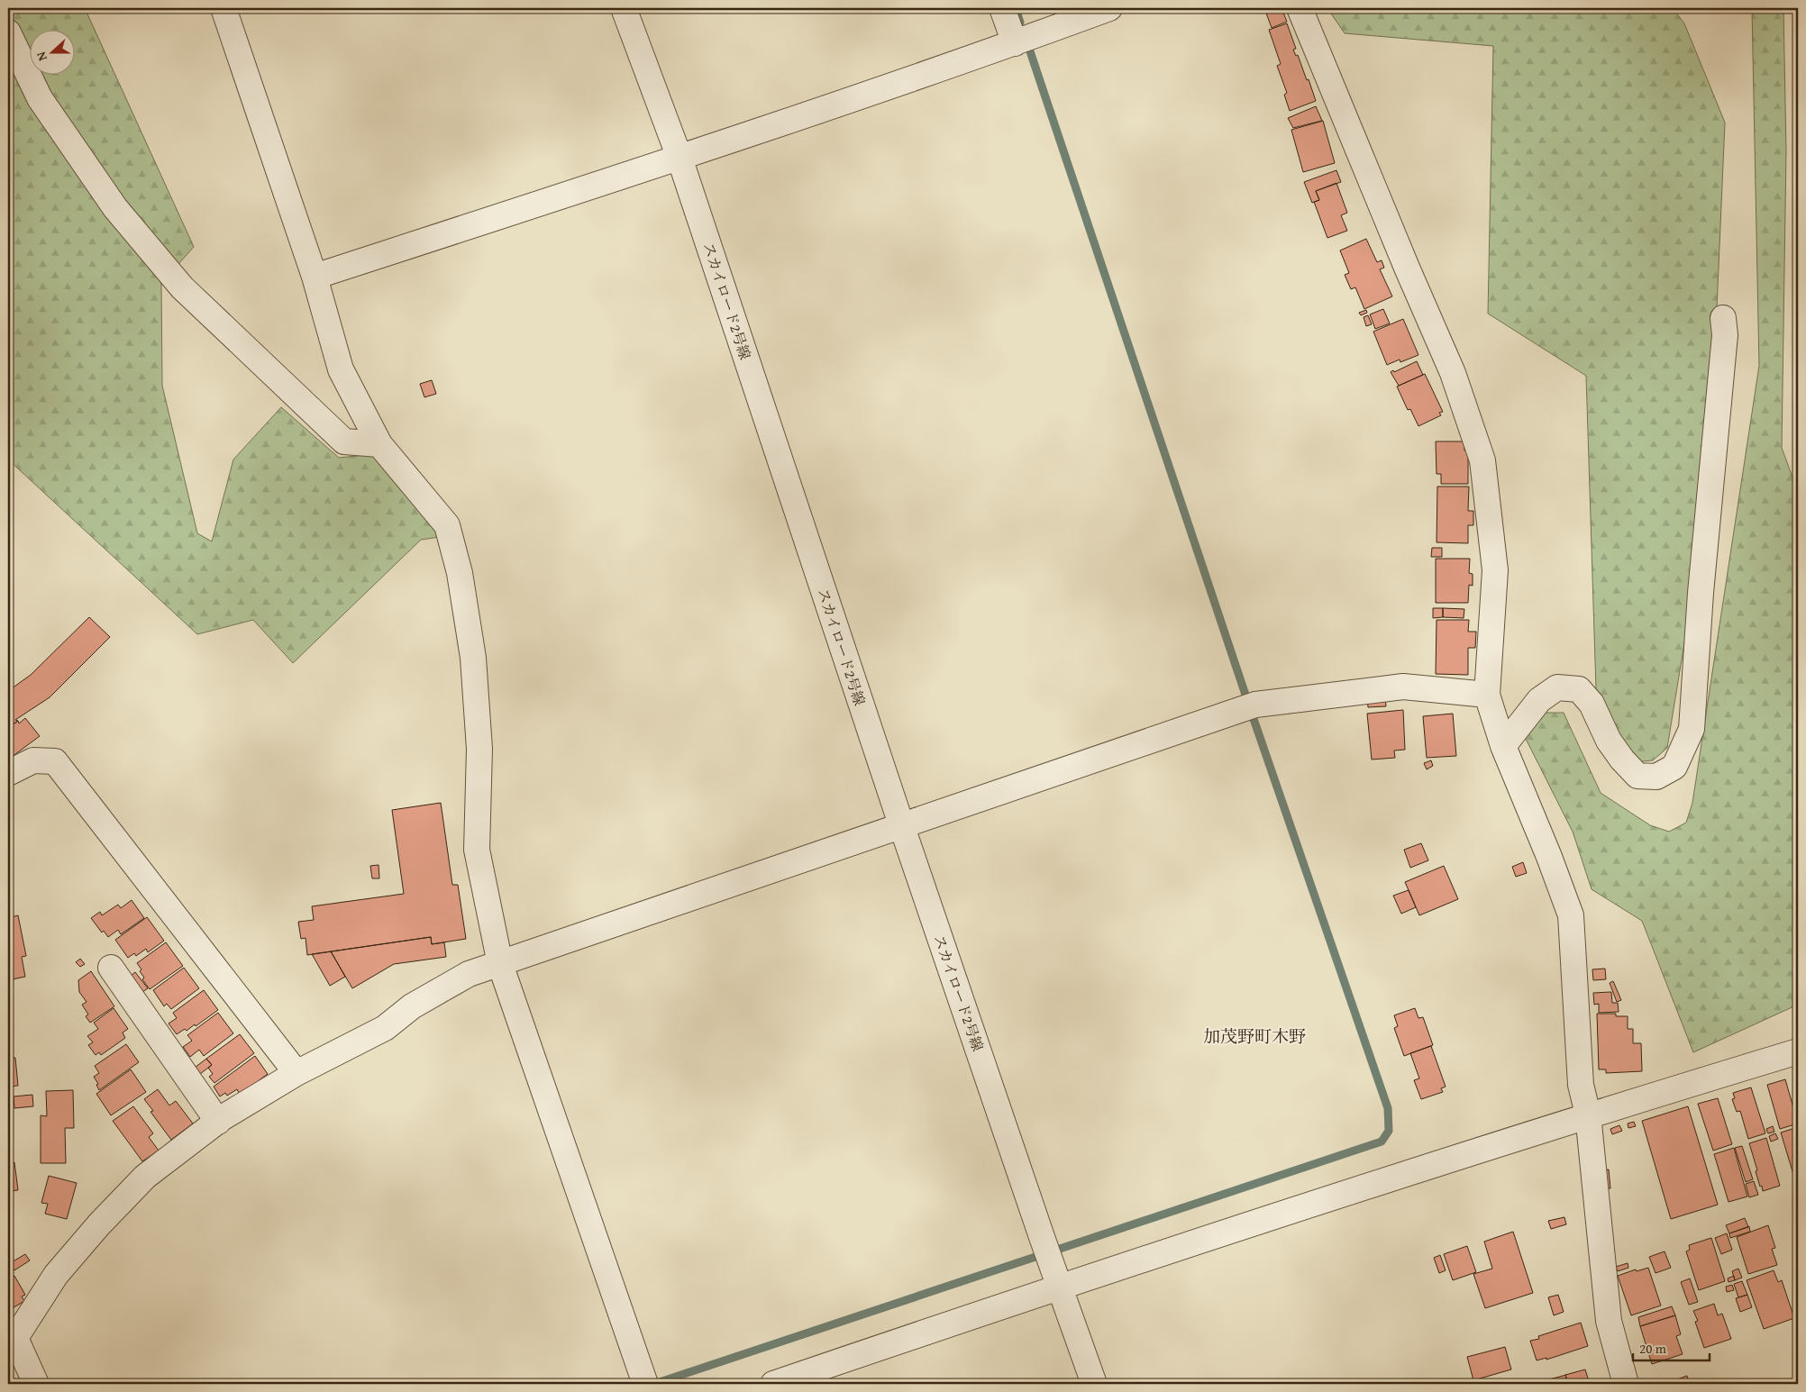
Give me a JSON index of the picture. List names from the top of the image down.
{
  "streets": {
    "street": ["スカイロード2号線"]
  },
  "districts": ["加茂野町木野"],
  "scale_bar": "20 m",
  "north": "left"
}
